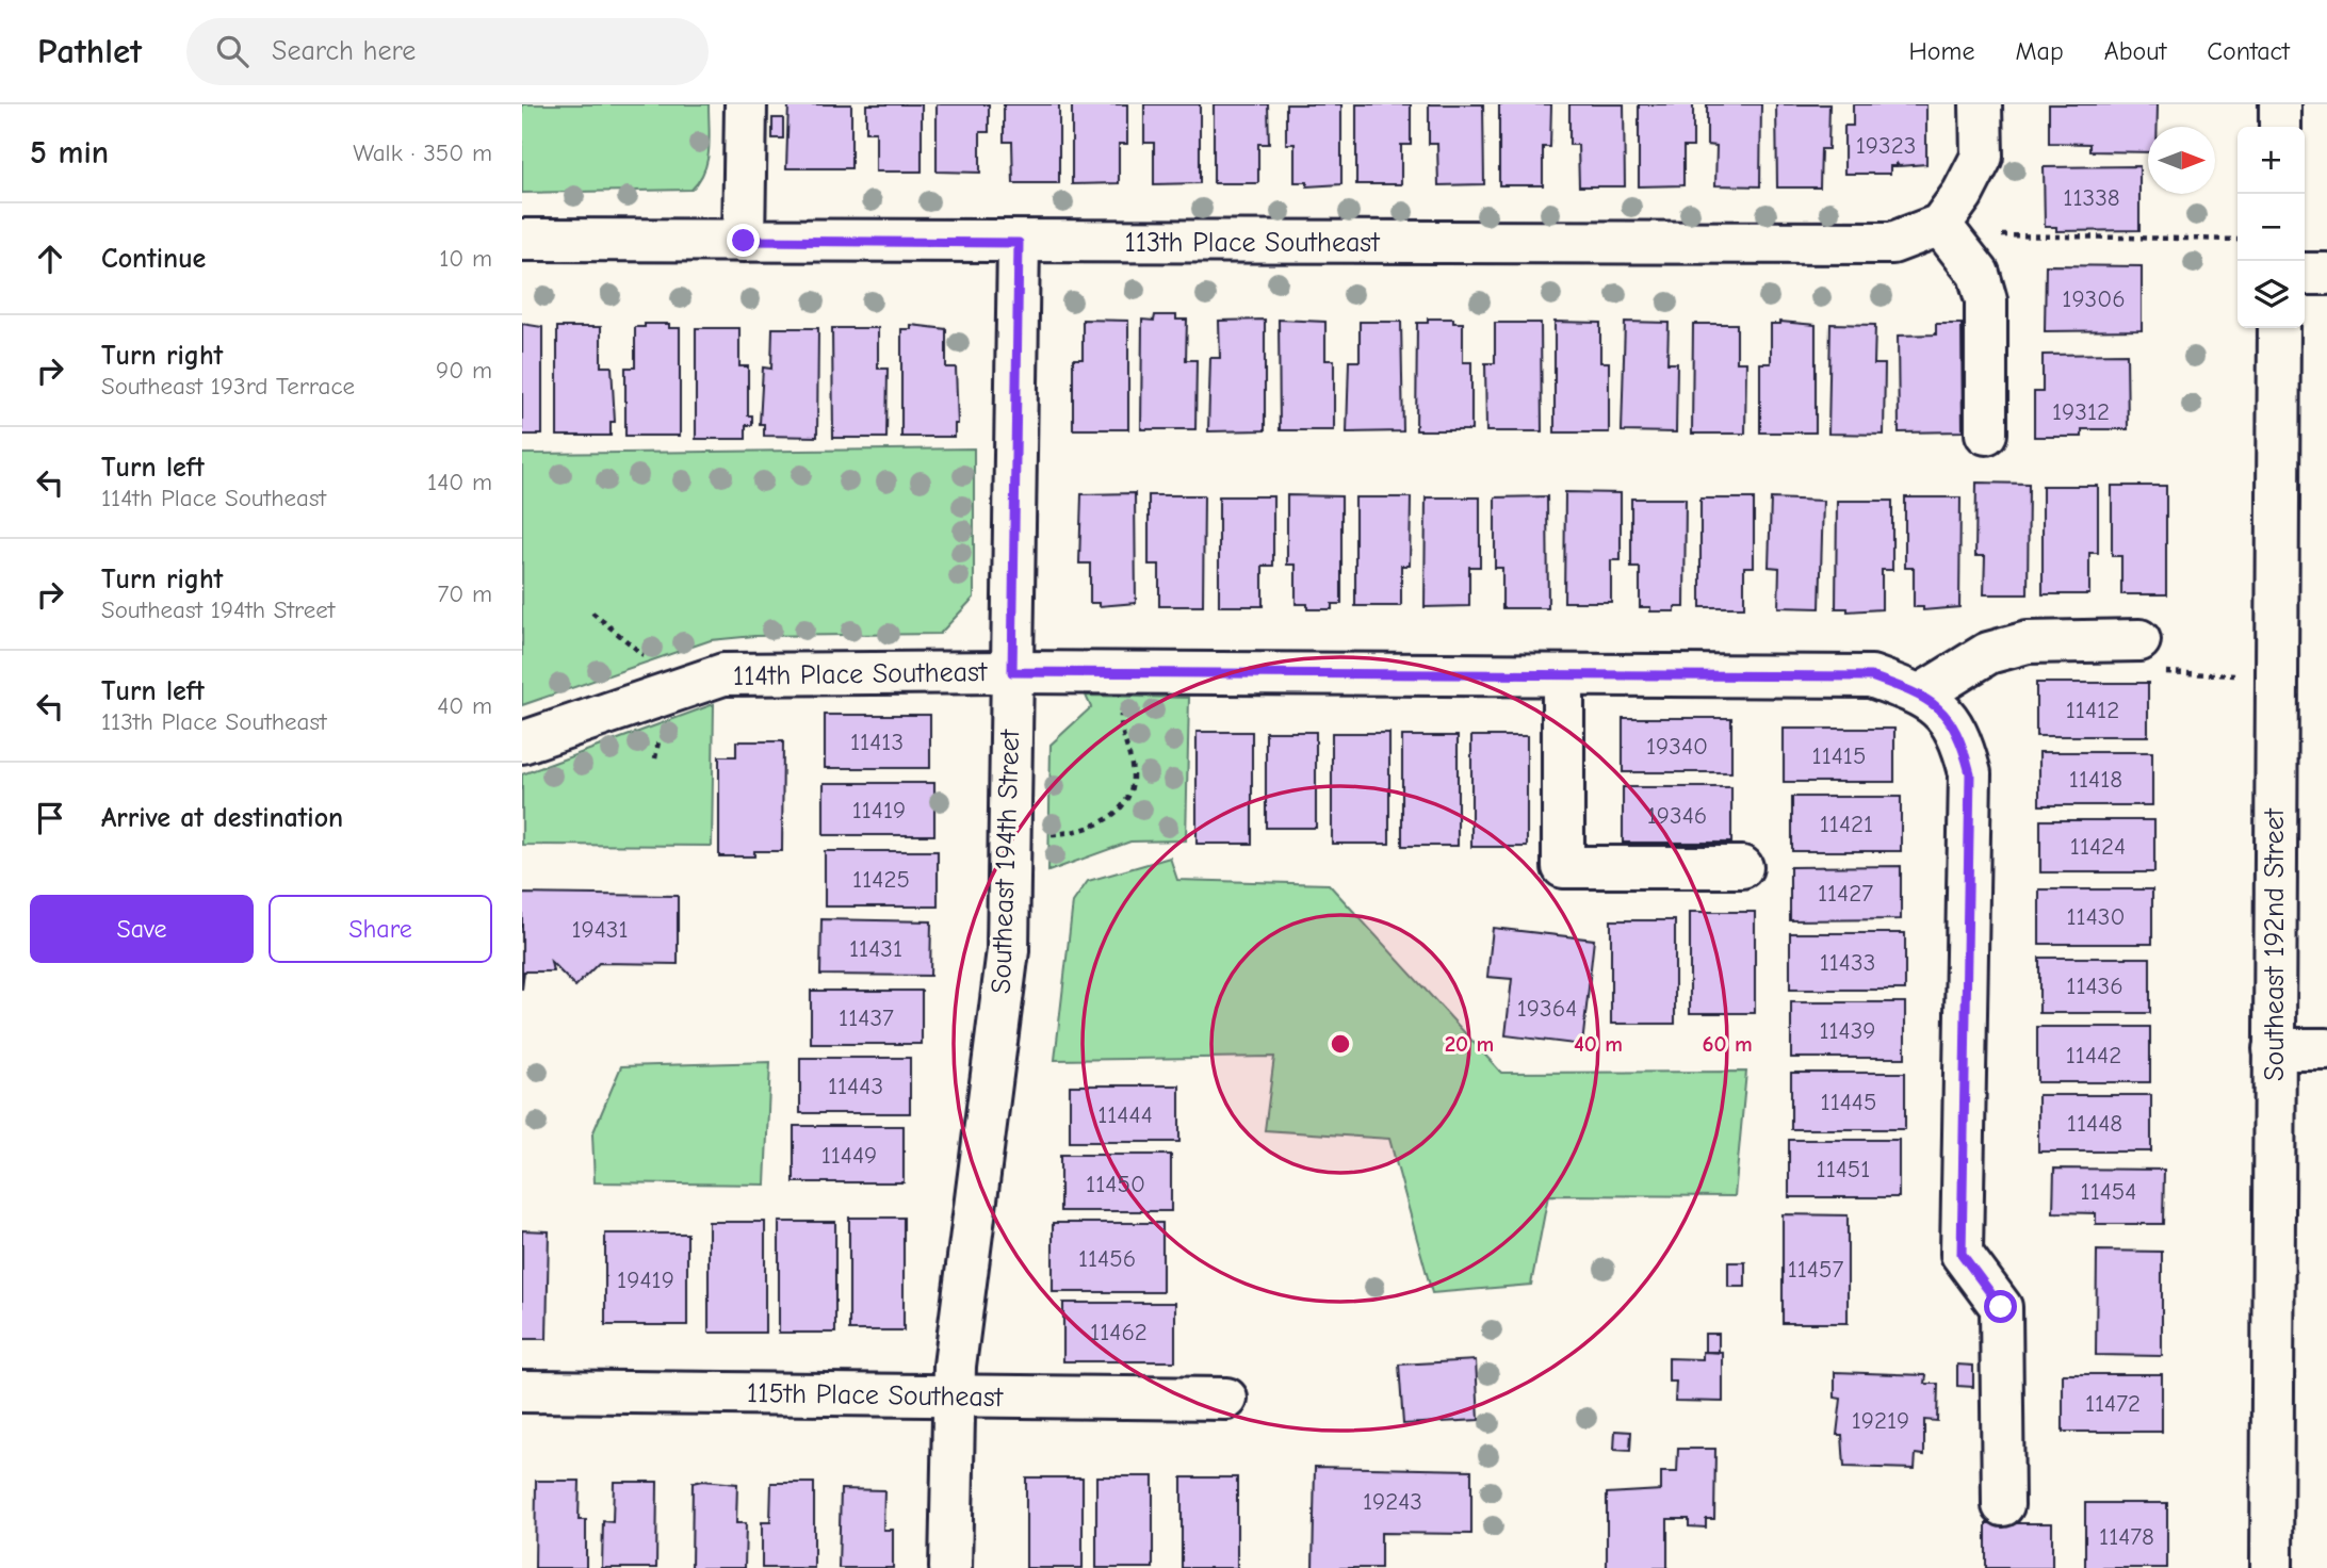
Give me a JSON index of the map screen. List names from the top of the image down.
{
  "streets": {
    "street": [
      "113th Place Southeast",
      "114th Place Southeast",
      "Southeast 194th Street",
      "Southeast 192nd Street",
      "115th Place Southeast"
    ]
  },
  "crossings": [
    ["113th Place Southeast", "Southeast 194th Street"],
    ["114th Place Southeast", "Southeast 194th Street"],
    ["Southeast 194th Street", "115th Place Southeast"]
  ],
  "house_numbers": [
    "19323",
    "11338",
    "19306",
    "19312",
    "11412",
    "11413",
    "19340",
    "11415",
    "11418",
    "11419",
    "19346",
    "11421",
    "11424",
    "11425",
    "11427",
    "11430",
    "19431",
    "11431",
    "11433",
    "11436",
    "19364",
    "11437",
    "11439",
    "11442",
    "11443",
    "11445",
    "11444",
    "11448",
    "11449",
    "11451",
    "11450",
    "11454",
    "11456",
    "11457",
    "19419",
    "11462",
    "11472",
    "19219",
    "19243",
    "11478"
  ],
  "north": "right",
  "page": {
    "header": "Pathlet",
    "search": "Search here",
    "nav": [
      "Home",
      "Map",
      "About",
      "Contact"
    ],
    "heading": ["5 min", "Walk · 350 m"],
    "map_buttons": ["+", "−"],
    "list": [
      ["Continue", "10 m"],
      ["Turn right", "Southeast 193rd Terrace", "90 m"],
      ["Turn left", "114th Place Southeast", "140 m"],
      ["Turn right", "Southeast 194th Street", "70 m"],
      ["Turn left", "113th Place Southeast", "40 m"],
      "Arrive at destination"
    ],
    "buttons": ["Save", "Share"]
  },
  "rings": ["20 m", "40 m", "60 m"]
}
